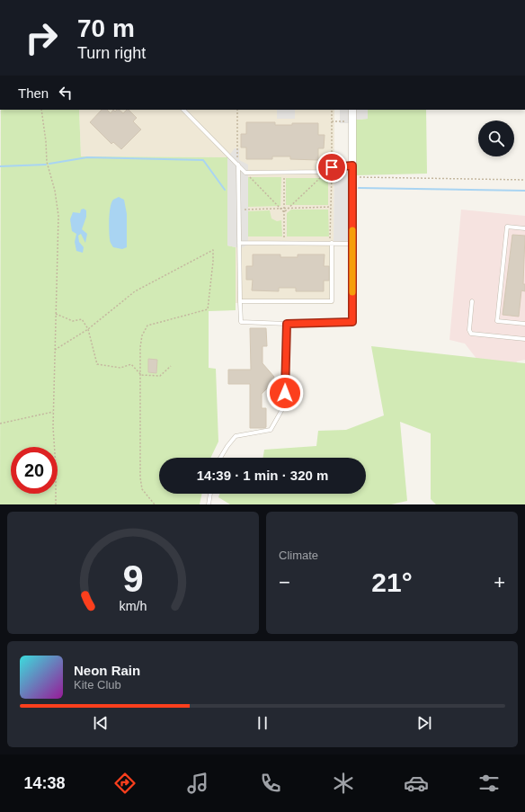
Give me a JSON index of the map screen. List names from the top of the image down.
{
  "page": {
    "turn": ["70 m", "Turn right"],
    "then": "Then",
    "limit": "20",
    "trip": "14:39 · 1 min · 320 m",
    "tile": "Climate",
    "heat": ["−", "21°", "+"],
    "song": ["Neon Rain", "Kite Club"],
    "tabs": "14:38",
    "gauge": ["9", "km/h"]
  }
}
